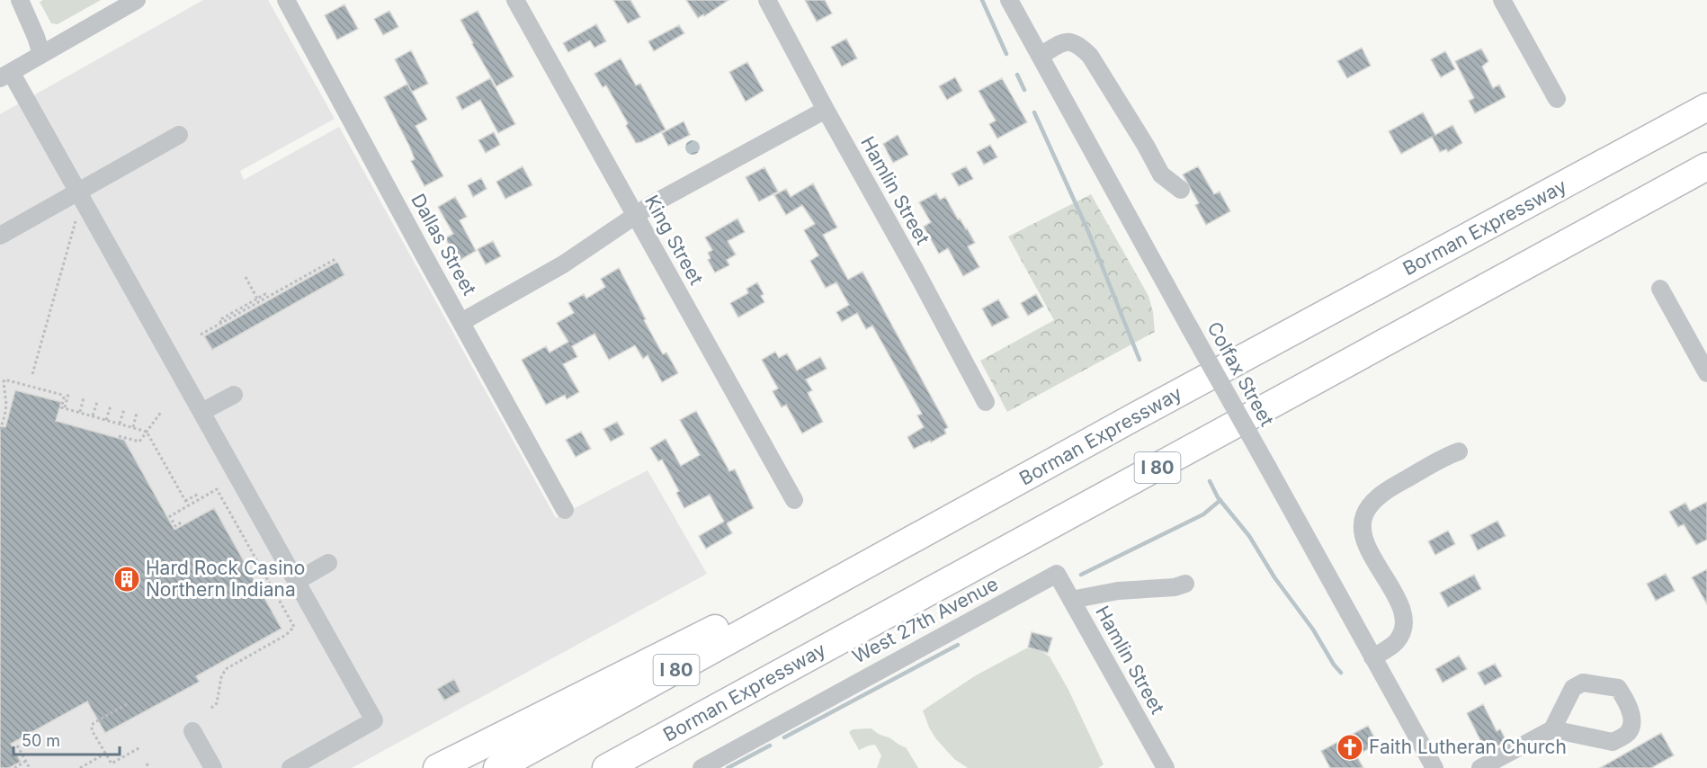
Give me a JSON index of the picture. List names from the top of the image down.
{
  "streets": {
    "highway": ["Borman Expressway", "I 80"],
    "street": [
      "Hamlin Street",
      "King Street",
      "Dallas Street",
      "Colfax Street",
      "West 27th Avenue"
    ]
  },
  "crossings": [
    ["Hamlin Street", "West 27th Avenue"]
  ],
  "places": {
    "building": ["Hard Rock Casino Northern Indiana"],
    "church": ["Faith Lutheran Church"]
  },
  "scale_bar": "50 m"
}
